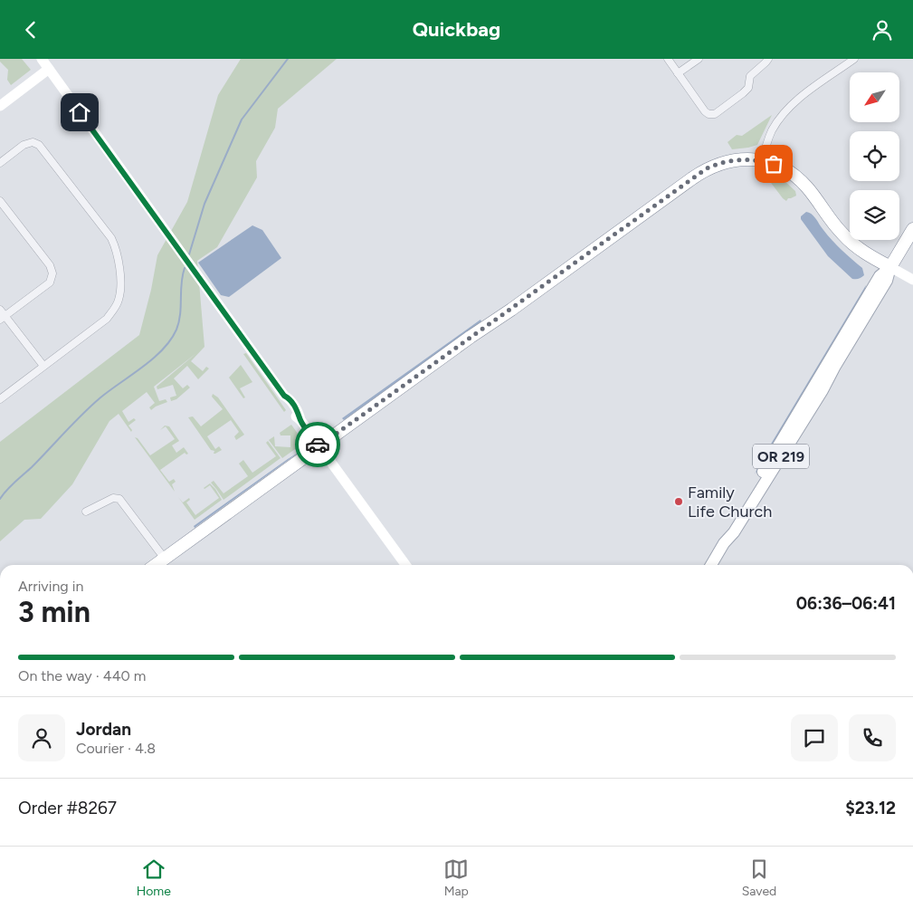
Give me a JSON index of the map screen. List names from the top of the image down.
{
  "streets": {
    "highway": ["OR 219"]
  },
  "places": ["Family Life Church"],
  "north": "bottom left",
  "page": {
    "header": "Quickbag",
    "heading": ["3 min", "Arriving in", "06:36–06:41"],
    "panel": [
      "Jordan",
      "Courier · 4.8",
      "Order #8267",
      "$23.12"
    ],
    "bar": "On the way · 440 m",
    "tabs": ["Home", "Map", "Saved"]
  }
}
